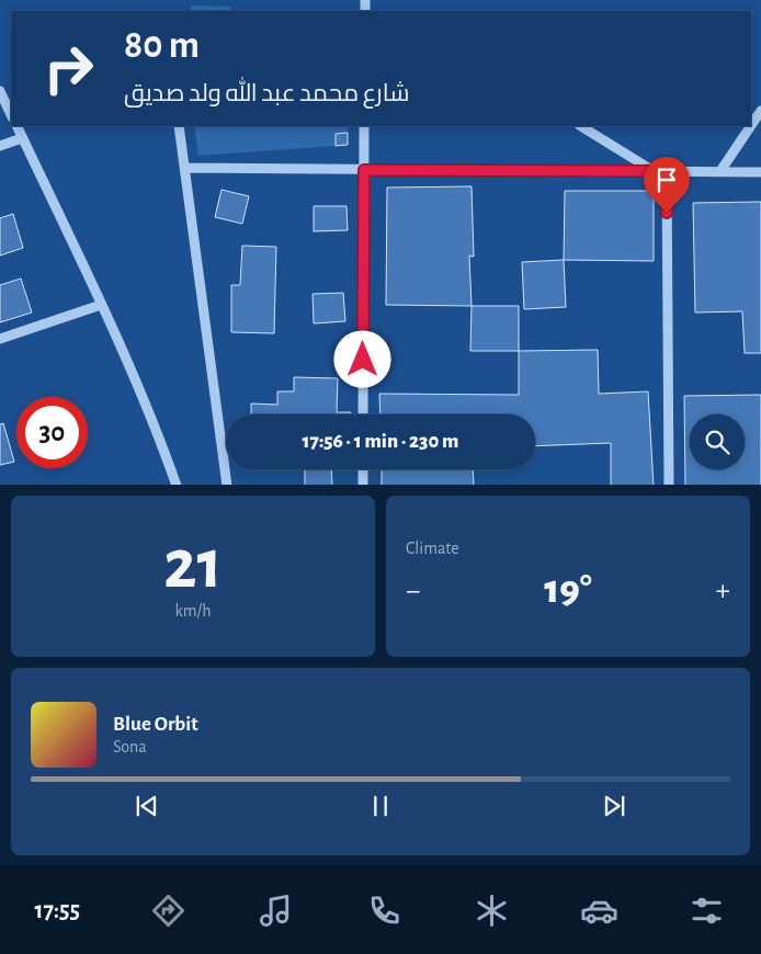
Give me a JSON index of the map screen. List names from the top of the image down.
{
  "page": {
    "turn": ["80 m", "شارع محمد عبد الله ولد صديق"],
    "limit": "30",
    "trip": "17:56 · 1 min · 230 m",
    "tile": [
      ["21", "km/h"],
      "Climate"
    ],
    "heat": ["−", "19°", "+"],
    "song": ["Blue Orbit", "Sona"],
    "tabs": "17:55"
  }
}
